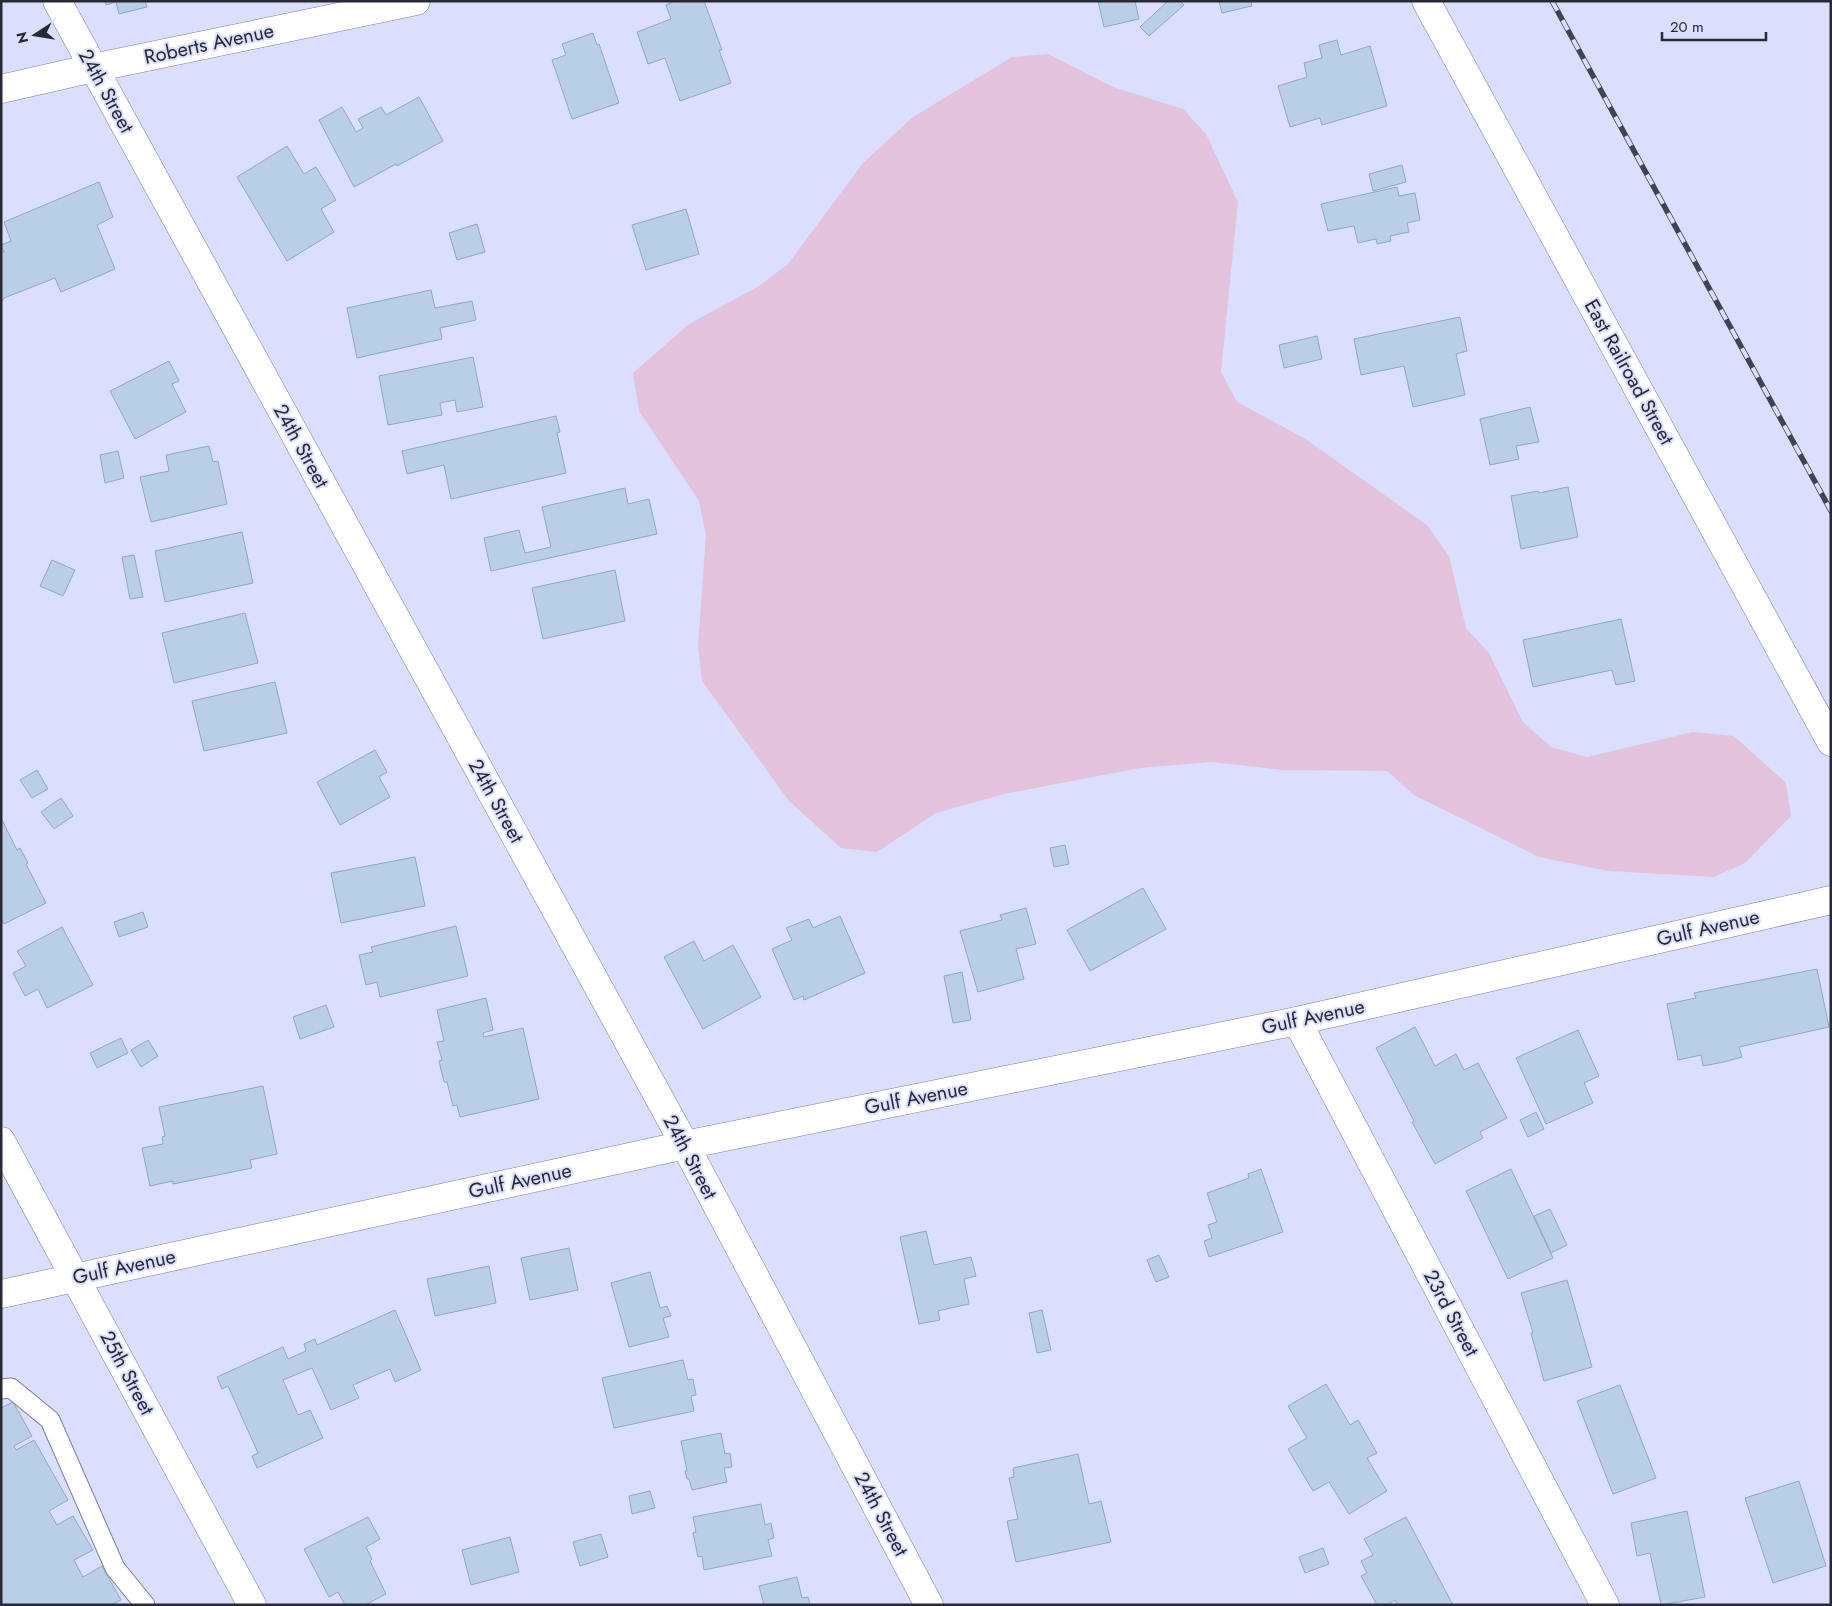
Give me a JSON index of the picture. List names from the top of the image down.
{
  "streets": {
    "street": [
      "Roberts Avenue",
      "24th Street",
      "East Railroad Street",
      "Gulf Avenue",
      "23rd Street",
      "25th Street"
    ]
  },
  "crossings": [
    ["Roberts Avenue", "24th Street"],
    ["24th Street", "Gulf Avenue"],
    ["Gulf Avenue", "23rd Street"],
    ["Gulf Avenue", "25th Street"]
  ],
  "scale_bar": "20 m",
  "north": "left"
}
